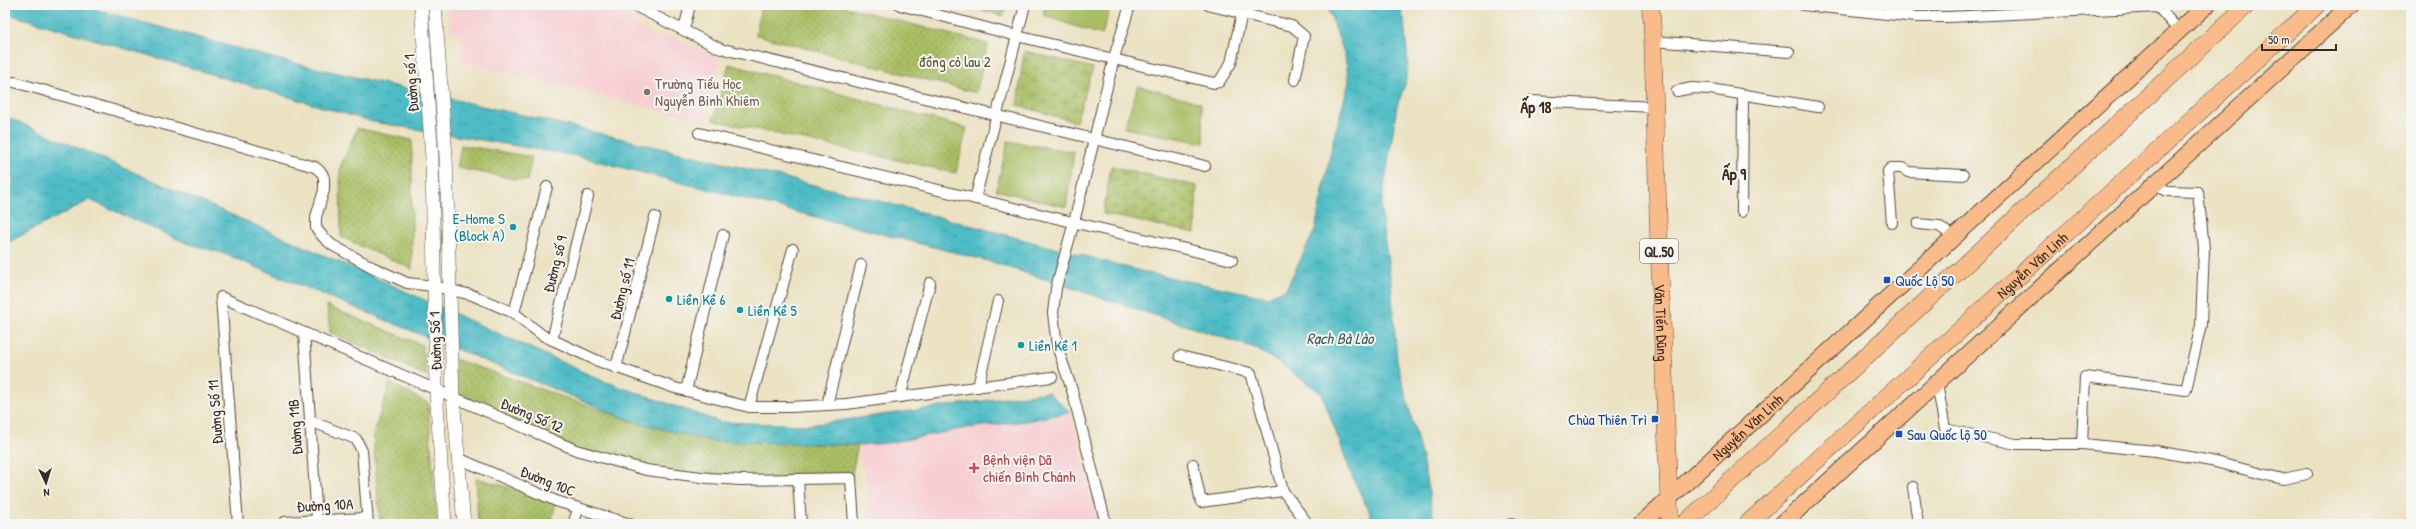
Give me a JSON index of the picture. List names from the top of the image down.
{
  "streets": {
    "highway": ["QL.50", "Nguyễn Văn Linh", "Văn Tiến Dũng"],
    "street": [
      "Đường số 1",
      "Đường số 9",
      "Đường số 11",
      "Đường Số 1",
      "Đường Số 11",
      "Đường Số 12",
      "Đường 11B",
      "Đường 10C",
      "Đường 10A"
    ]
  },
  "crossings": [
    ["Đường số 1", "Đường Số 1"],
    ["QL.50", "Nguyễn Văn Linh"],
    ["QL.50", "Văn Tiến Dũng"],
    ["Nguyễn Văn Linh", "Văn Tiến Dũng"],
    ["Đường Số 1", "Đường Số 12"],
    ["Đường Số 1", "Đường 10C"],
    ["Đường Số 11", "Đường Số 12"],
    ["Đường Số 12", "Đường 11B"],
    ["Đường 11B", "Đường 10A"]
  ],
  "districts": ["Ấp 18", "Ấp 9"],
  "water": ["Rạch Bà Lào"],
  "parks": ["đồng cỏ lau 2"],
  "places": {
    "other": [
      "Trường Tiểu Học Nguyễn Bỉnh Khiêm",
      "E-Home S (Block A)",
      "Liền Kề 6",
      "Liền Kề 5",
      "Liền Kề 1"
    ],
    "transit": ["Quốc Lộ 50", "Chùa Thiên Trì", "Sau Quốc lộ 50"],
    "health": ["Bệnh viện Dã chiến Bình Chánh"]
  },
  "scale_bar": "50 m",
  "north": "bottom"
}
